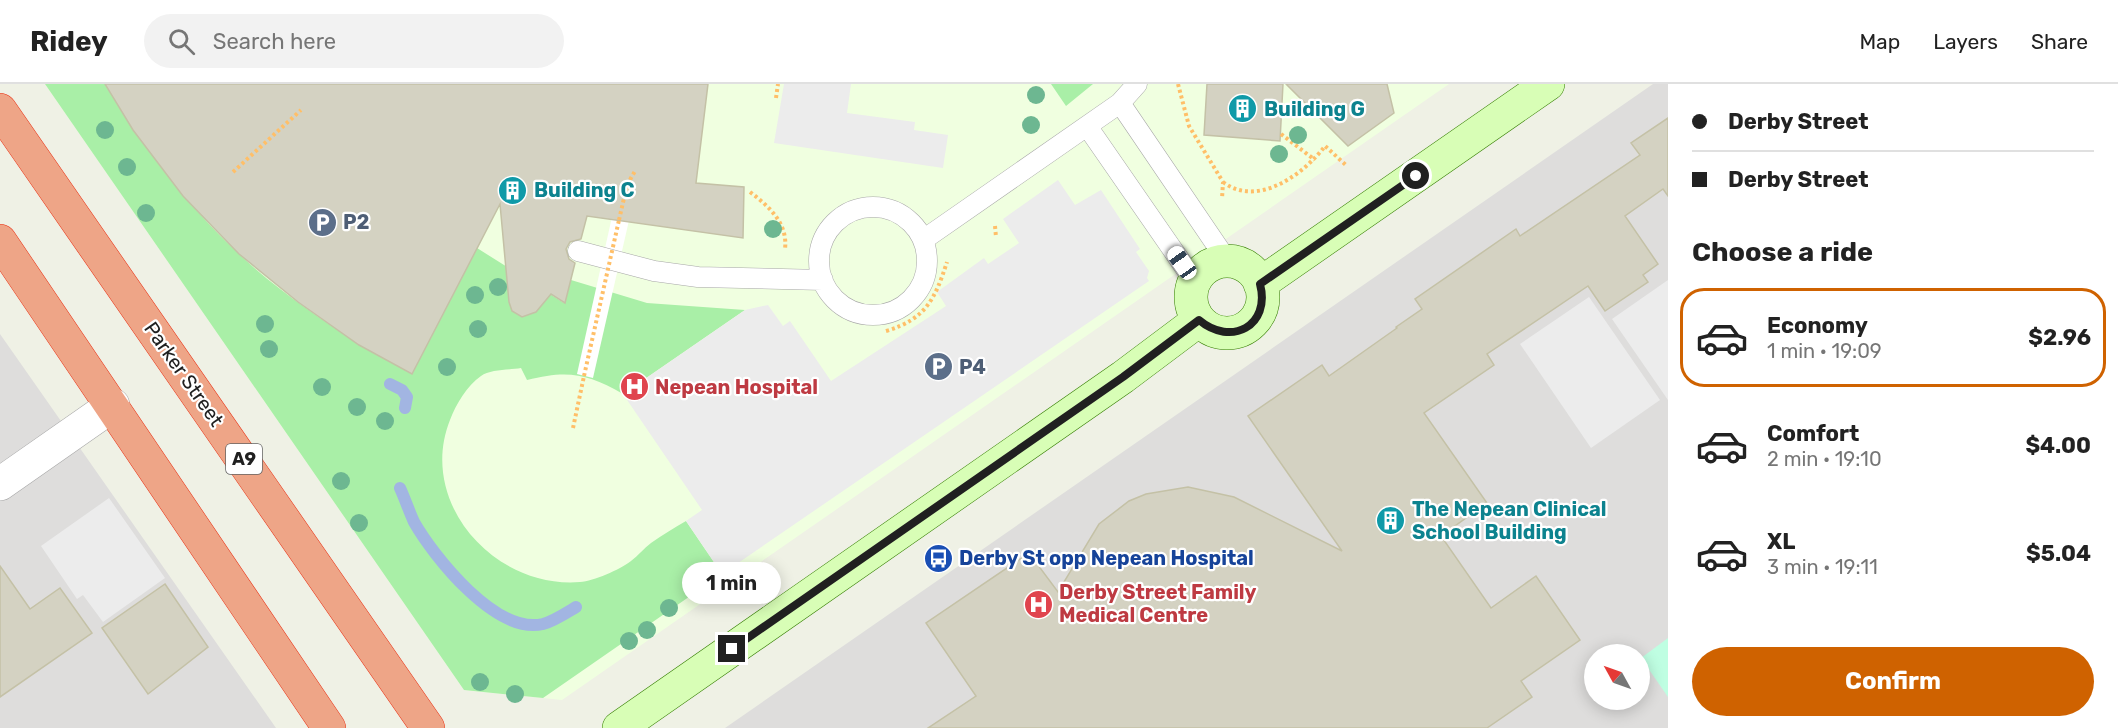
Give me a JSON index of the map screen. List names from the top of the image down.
{
  "streets": {
    "highway": ["Parker Street", "A9"]
  },
  "places": {
    "building": ["Building G", "Building C", "The Nepean Clinical School Building"],
    "parking": ["P2", "P4"],
    "hospital": ["Nepean Hospital", "Derby Street Family Medical Centre"],
    "bus stop": ["Derby St opp Nepean Hospital"]
  },
  "north": "top left",
  "page": {
    "header": "Ridey",
    "search": "Search here",
    "nav": ["Map", "Layers", "Share"],
    "banner": ["Derby Street", "Derby Street"],
    "heading": "Choose a ride",
    "list": [
      {
        "name": "Economy",
        "note": "1 min · 19:09",
        "value": "$2.96"
      },
      {
        "name": "Comfort",
        "note": "2 min · 19:10",
        "value": "$4.00"
      },
      {
        "name": "XL",
        "note": "3 min · 19:11",
        "value": "$5.04"
      }
    ],
    "bubble": "1 min",
    "buttons": "Confirm"
  }
}
